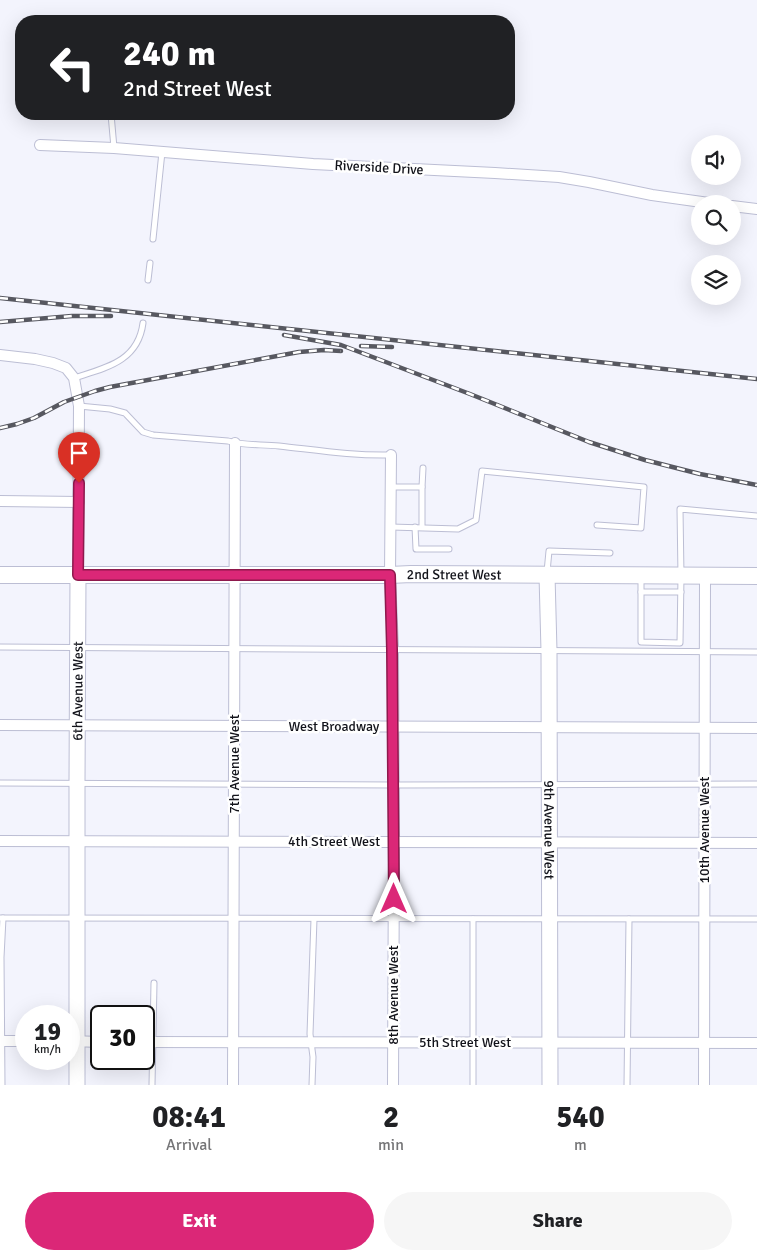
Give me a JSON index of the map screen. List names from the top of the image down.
{
  "streets": {
    "main road": ["2nd Street West"],
    "street": [
      "Riverside Drive",
      "6th Avenue West",
      "West Broadway",
      "7th Avenue West",
      "9th Avenue West",
      "10th Avenue West",
      "4th Street West",
      "8th Avenue West",
      "5th Street West"
    ]
  },
  "crossings": [
    ["2nd Street West", "6th Avenue West"],
    ["2nd Street West", "7th Avenue West"],
    ["2nd Street West", "9th Avenue West"],
    ["2nd Street West", "10th Avenue West"],
    ["2nd Street West", "8th Avenue West"],
    ["6th Avenue West", "West Broadway"],
    ["6th Avenue West", "4th Street West"],
    ["West Broadway", "7th Avenue West"],
    ["West Broadway", "9th Avenue West"],
    ["West Broadway", "10th Avenue West"],
    ["West Broadway", "8th Avenue West"],
    ["7th Avenue West", "4th Street West"],
    ["7th Avenue West", "5th Street West"],
    ["9th Avenue West", "4th Street West"],
    ["9th Avenue West", "5th Street West"],
    ["10th Avenue West", "4th Street West"],
    ["10th Avenue West", "5th Street West"],
    ["4th Street West", "8th Avenue West"],
    ["8th Avenue West", "5th Street West"]
  ],
  "page": {
    "turn": ["240 m", "2nd Street West"],
    "speed": "19 km/h",
    "limit": "30",
    "eta": [
      "08:41",
      "Arrival",
      "2",
      "min",
      "540",
      "m"
    ],
    "buttons": ["Exit", "Share"]
  }
}
